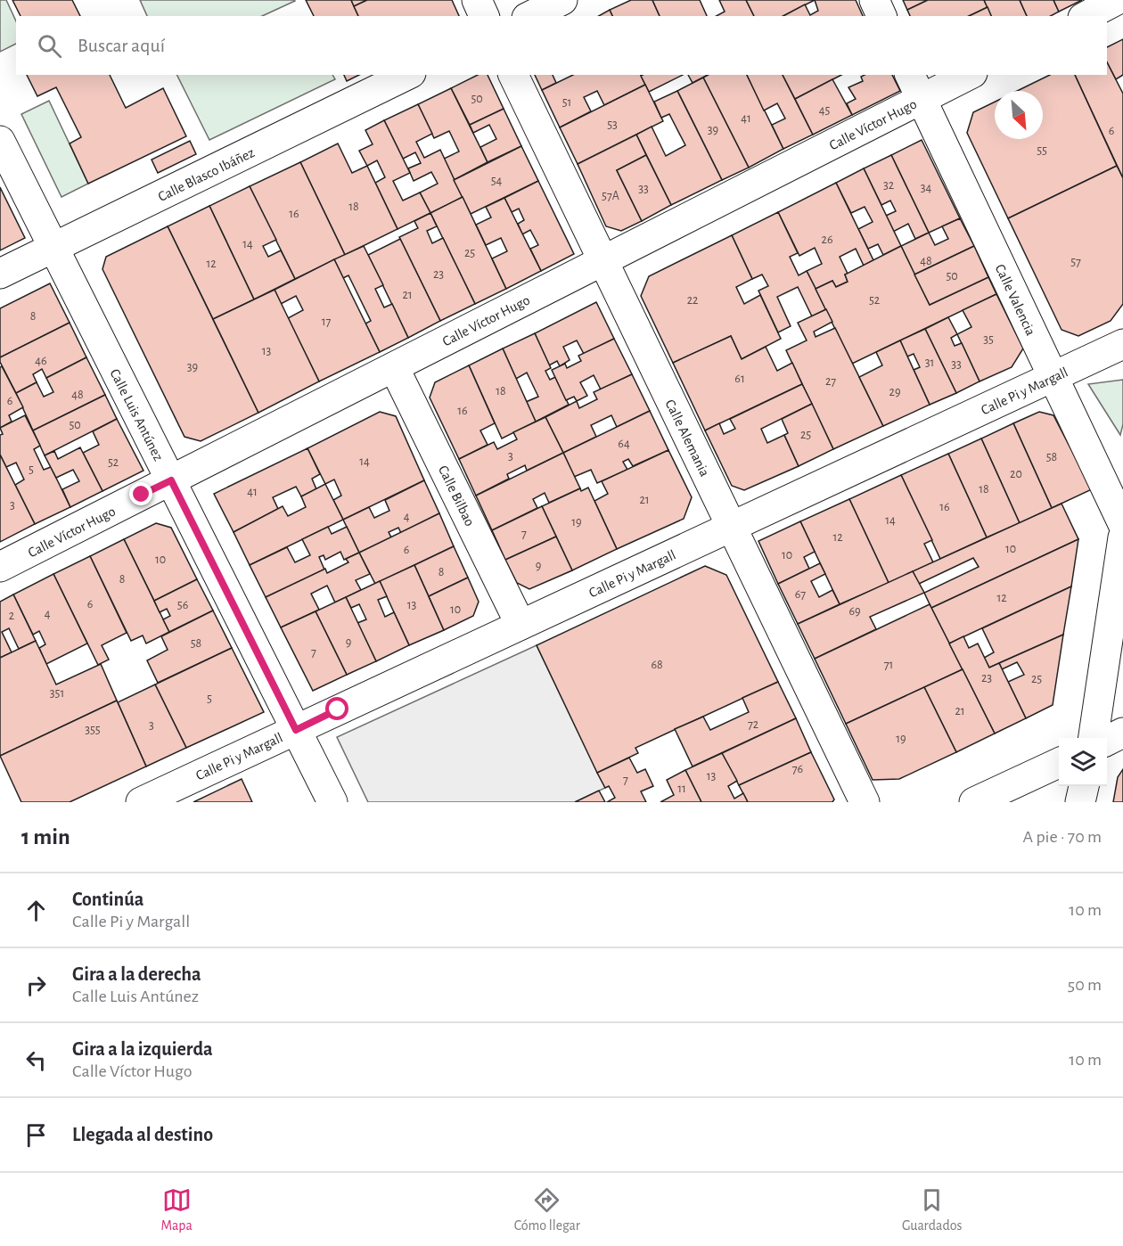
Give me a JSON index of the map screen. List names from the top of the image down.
{
  "streets": {
    "street": [
      "Calle Víctor Hugo",
      "Calle Blasco Ibáñez",
      "Calle Valencia",
      "Calle Pi y Margall",
      "Calle Luis Antúnez",
      "Calle Alemania",
      "Calle Bilbao"
    ]
  },
  "crossings": [
    ["Calle Víctor Hugo", "Calle Valencia"],
    ["Calle Víctor Hugo", "Calle Luis Antúnez"],
    ["Calle Víctor Hugo", "Calle Alemania"],
    ["Calle Víctor Hugo", "Calle Bilbao"],
    ["Calle Blasco Ibáñez", "Calle Luis Antúnez"],
    ["Calle Valencia", "Calle Pi y Margall"],
    ["Calle Pi y Margall", "Calle Luis Antúnez"],
    ["Calle Pi y Margall", "Calle Alemania"],
    ["Calle Pi y Margall", "Calle Bilbao"]
  ],
  "house_numbers": [
    "50",
    "51",
    "45",
    "41",
    "53",
    "39",
    "6",
    "55",
    "54",
    "32",
    "34",
    "33",
    "57A",
    "18",
    "16",
    "26",
    "14",
    "25",
    "48",
    "57",
    "12",
    "23",
    "50",
    "21",
    "22",
    "52",
    "8",
    "17",
    "35",
    "13",
    "46",
    "31",
    "33",
    "39",
    "61",
    "27",
    "18",
    "29",
    "48",
    "6",
    "16",
    "50",
    "25",
    "64",
    "3",
    "58",
    "14",
    "52",
    "5",
    "20",
    "18",
    "41",
    "21",
    "3",
    "16",
    "4",
    "14",
    "19",
    "7",
    "12",
    "10",
    "6",
    "10",
    "10",
    "9",
    "8",
    "8",
    "67",
    "12",
    "6",
    "56",
    "13",
    "10",
    "69",
    "4",
    "2",
    "9",
    "58",
    "7",
    "68",
    "71",
    "23",
    "25",
    "351",
    "5",
    "21",
    "72",
    "3",
    "355",
    "19",
    "76",
    "13",
    "7",
    "11"
  ],
  "north": "bottom right",
  "page": {
    "search": "Buscar aquí",
    "heading": ["1 min", "A pie · 70 m"],
    "list": [
      ["Continúa", "Calle Pi y Margall", "10 m"],
      ["Gira a la derecha", "Calle Luis Antúnez", "50 m"],
      ["Gira a la izquierda", "Calle Víctor Hugo", "10 m"],
      "Llegada al destino"
    ],
    "nav": ["Mapa", "Cómo llegar", "Guardados"]
  }
}
